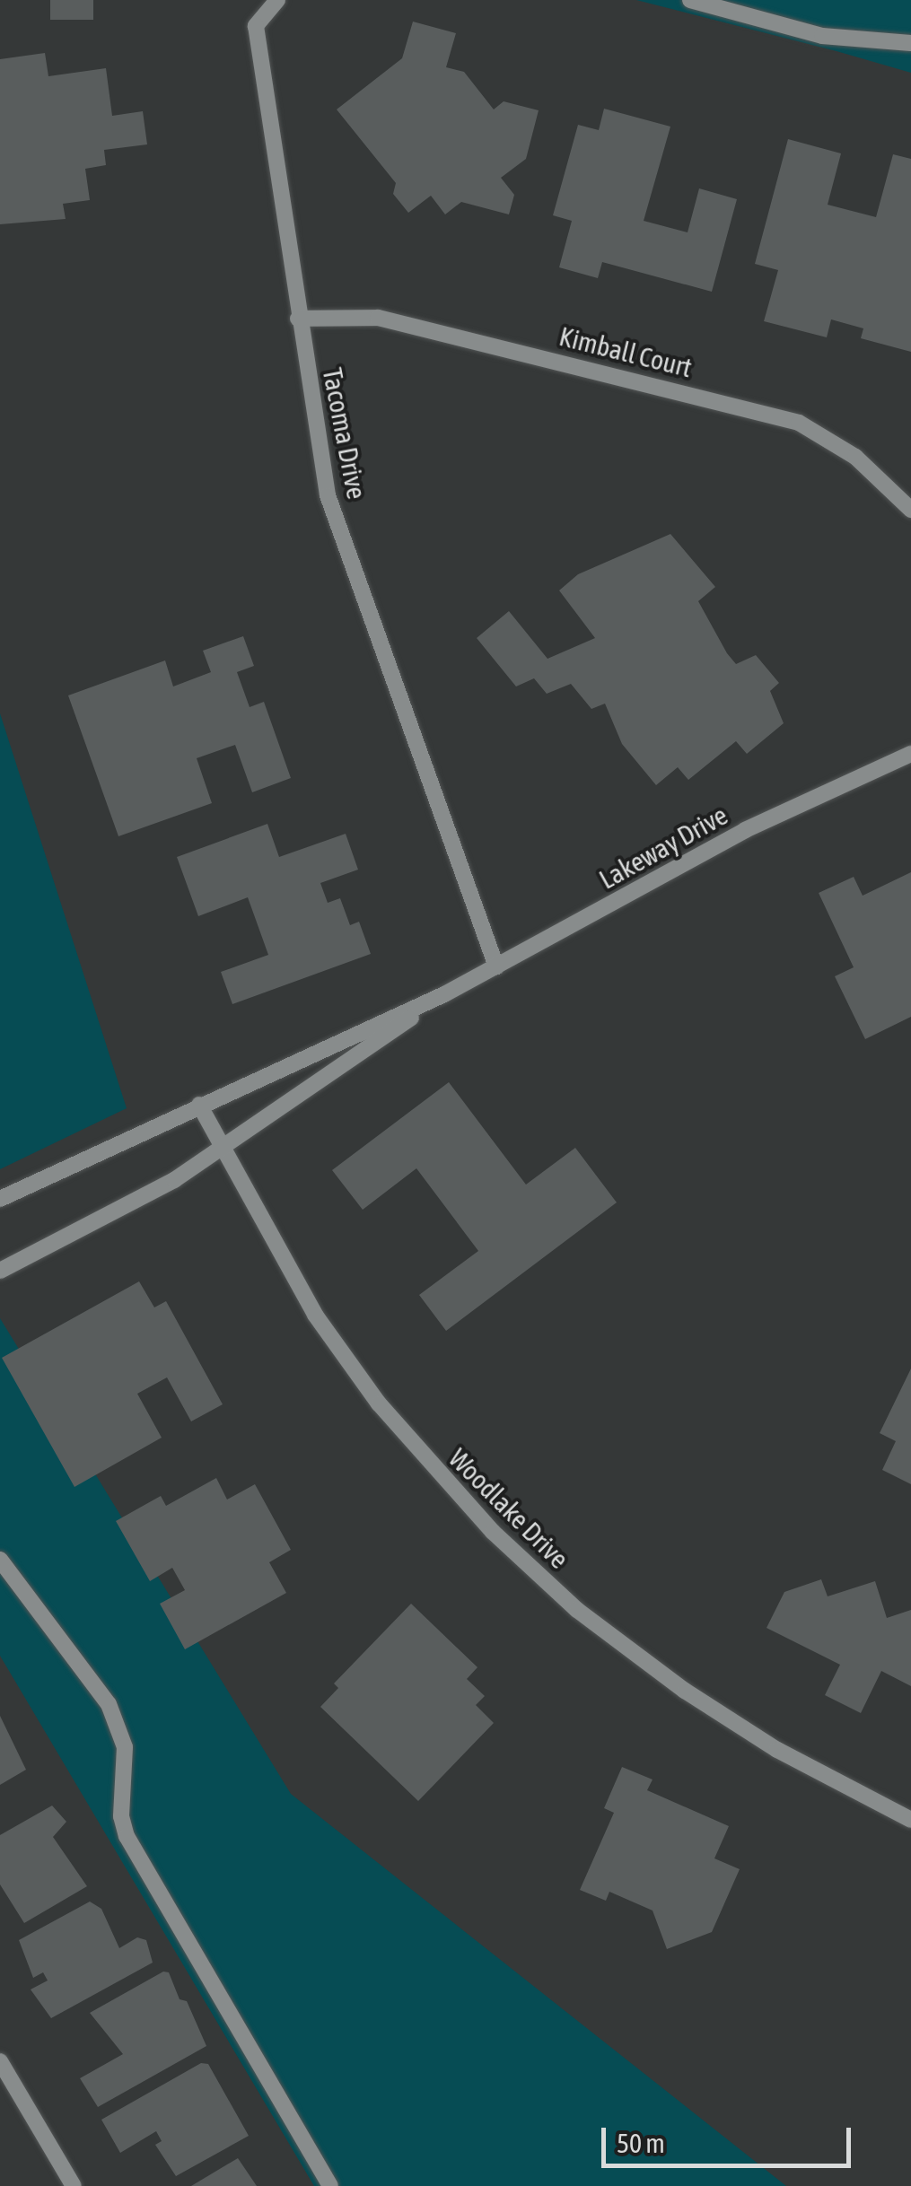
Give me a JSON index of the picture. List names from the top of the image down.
{
  "streets": {
    "street": [
      "Kimball Court",
      "Tacoma Drive",
      "Lakeway Drive",
      "Woodlake Drive"
    ]
  },
  "crossings": [
    ["Kimball Court", "Tacoma Drive"],
    ["Tacoma Drive", "Lakeway Drive"],
    ["Lakeway Drive", "Woodlake Drive"]
  ],
  "scale_bar": "50 m"
}
